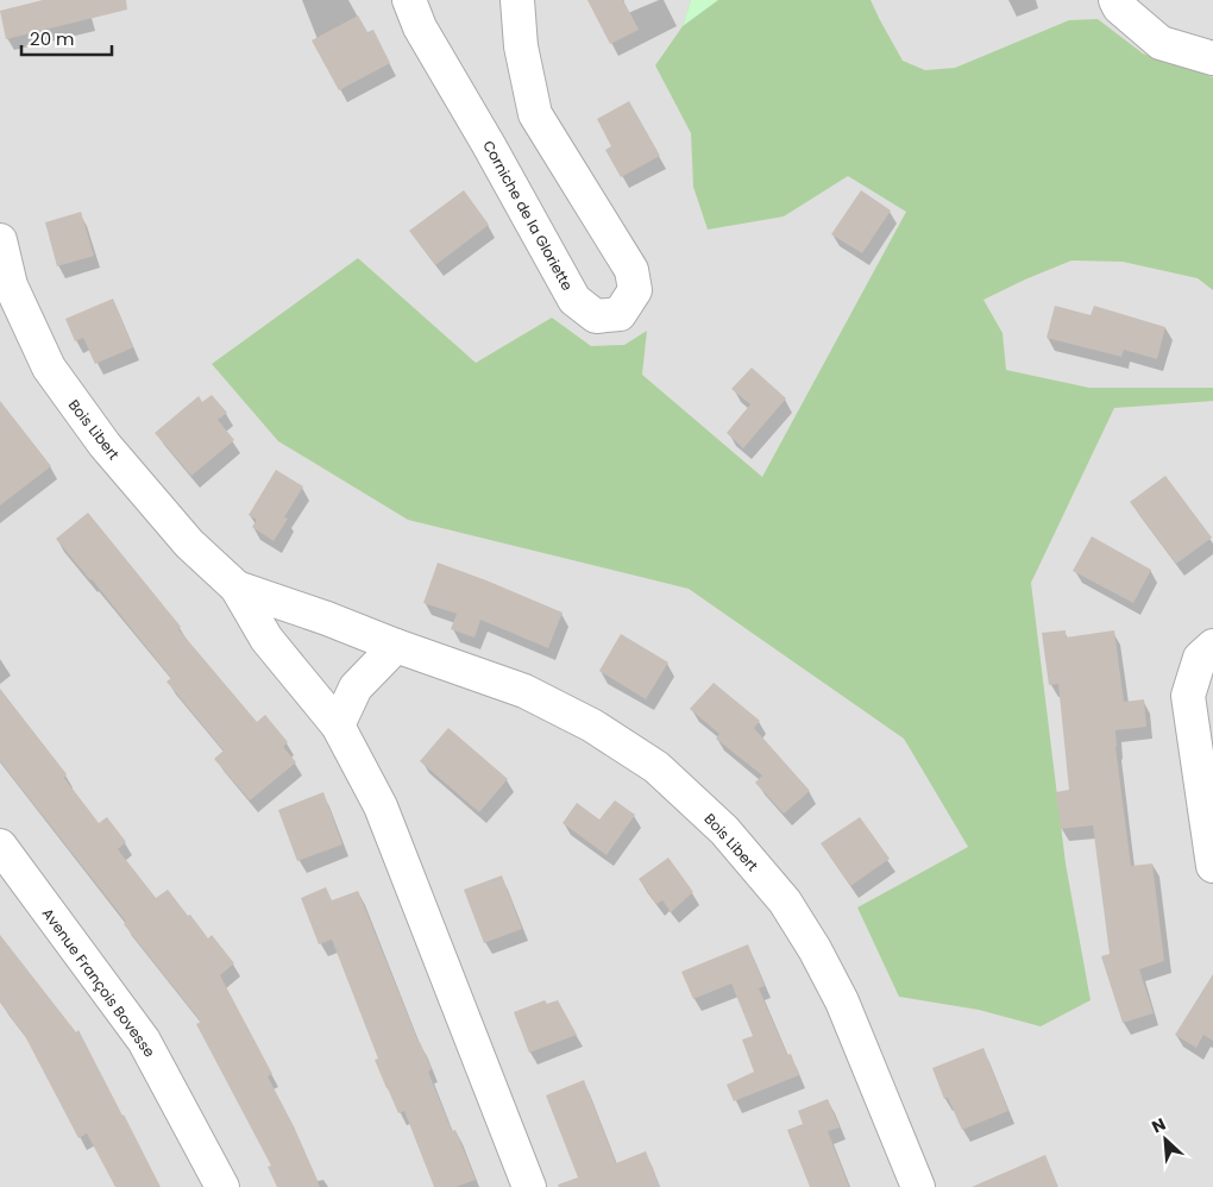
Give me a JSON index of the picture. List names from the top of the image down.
{
  "streets": {
    "street": ["Corniche de la Gloriette", "Bois Libert", "Avenue François Bovesse"]
  },
  "scale_bar": "20 m",
  "north": "top left"
}
